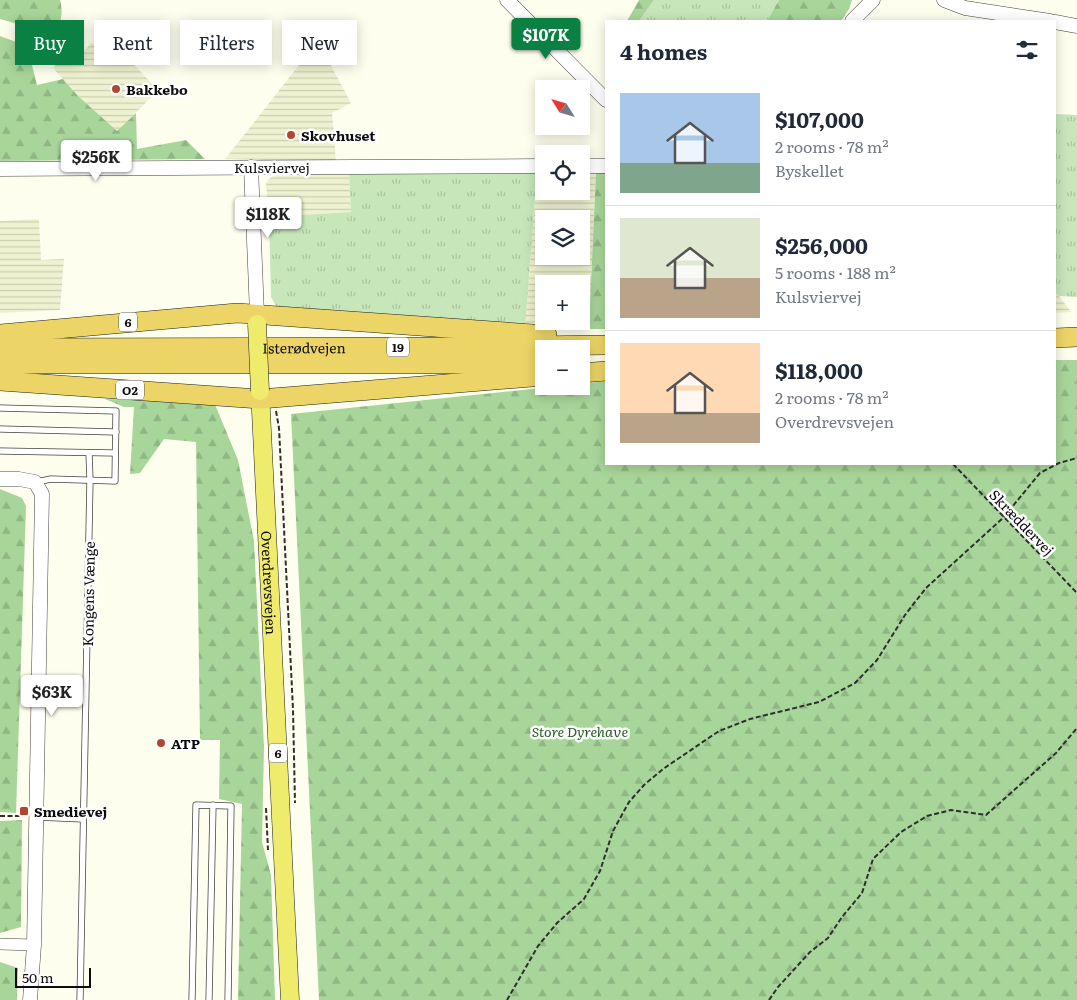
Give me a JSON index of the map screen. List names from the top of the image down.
{
  "streets": {
    "highway": [
      "6",
      "Isterødvejen",
      "19",
      "O2"
    ],
    "main road": ["Overdrevsvejen"],
    "street": ["Kulsviervej"],
    "lane": ["Kongens Vænge"],
    "path": ["Skræddervej"]
  },
  "crossings": [
    ["Kulsviervej", "Overdrevsvejen"],
    ["6", "Overdrevsvejen"],
    ["O2", "Overdrevsvejen"]
  ],
  "parks": ["Store Dyrehave"],
  "places": {
    "other": ["Bakkebo", "Skovhuset", "ATP"],
    "transit": ["Smedievej"]
  },
  "scale_bar": "50 m",
  "north": "top left",
  "page": {
    "price": [
      "$107K",
      "$256K",
      "$118K",
      "$63K"
    ],
    "chip": [
      "Buy",
      "Rent",
      "Filters",
      "New"
    ],
    "heading": "4 homes",
    "map_buttons": ["+", "−"],
    "list": [
      {
        "name": "$107,000",
        "note": "2 rooms · 78 m² · Byskellet"
      },
      {
        "name": "$256,000",
        "note": "5 rooms · 188 m² · Kulsviervej"
      },
      {
        "name": "$118,000",
        "note": "2 rooms · 78 m² · Overdrevsvejen"
      }
    ],
    "scale": "50 m"
  }
}
